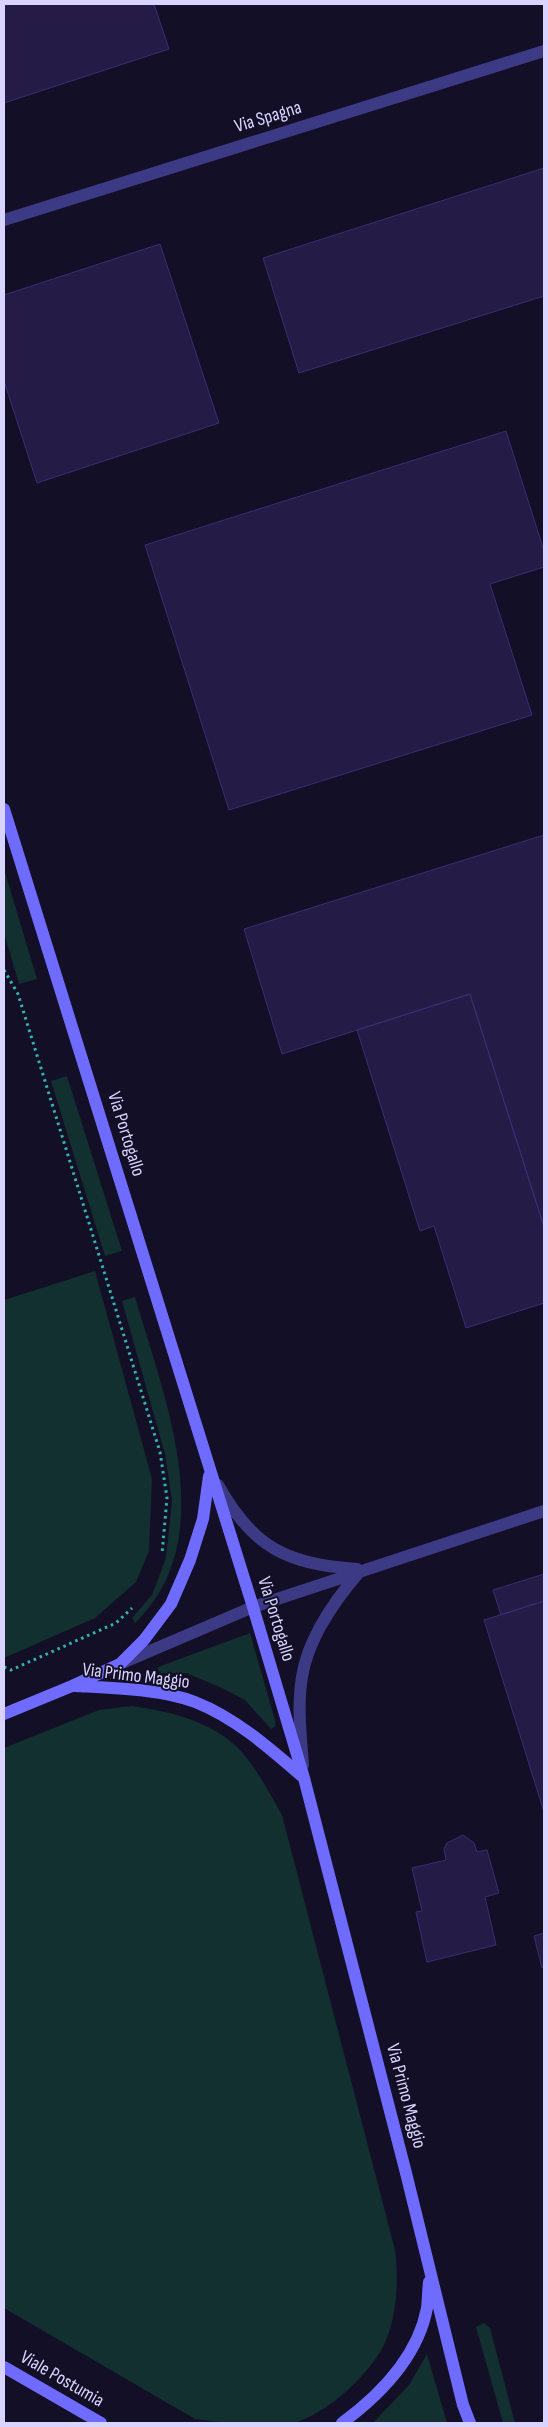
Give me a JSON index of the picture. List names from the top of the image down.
{
  "streets": {
    "main road": ["Via Portogallo", "Via Primo Maggio", "Viale Postumia"],
    "street": ["Via Spagna"]
  },
  "crossings": [
    ["Via Portogallo", "Via Primo Maggio"]
  ]
}
